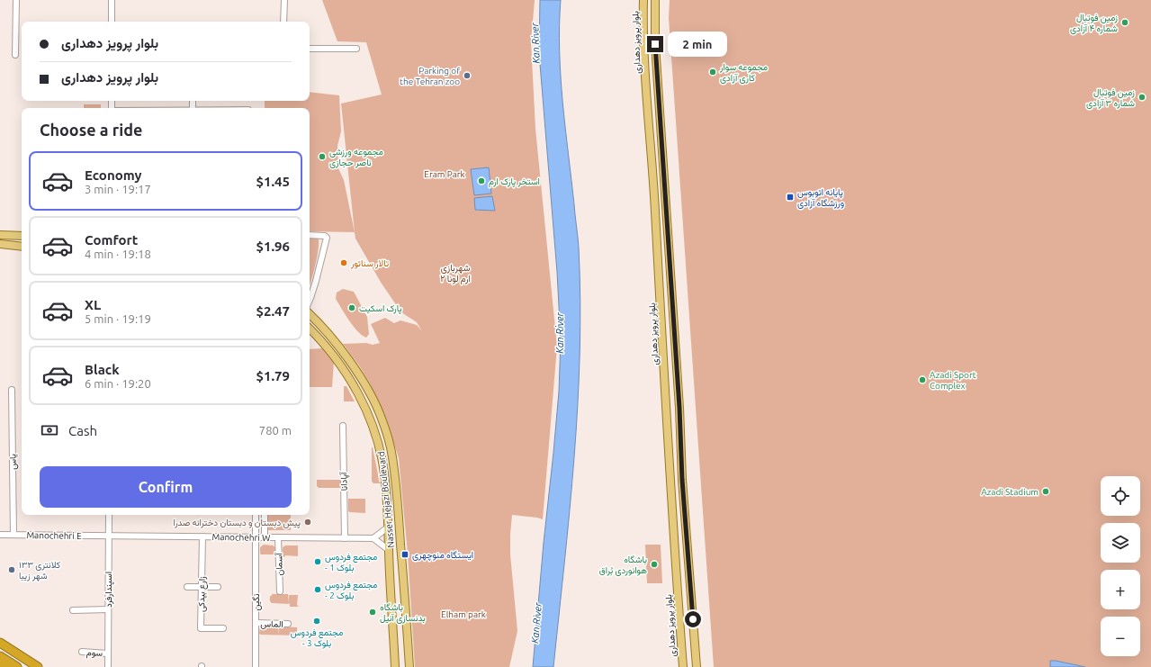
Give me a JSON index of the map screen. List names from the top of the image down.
{
  "streets": {
    "main road": ["بلوار پرویز دهداری", "Nasser Hejazi Boulevard"],
    "street": [
      "یاس",
      "آپادانا",
      "Manochehri E",
      "Manochehri W",
      "آسمان",
      "اسپندارفرد",
      "زارع بیدکی",
      "نگین",
      "الماس",
      "سوم"
    ]
  },
  "crossings": [
    ["یاس", "Manochehri E"],
    ["آپادانا", "Manochehri W"],
    ["Manochehri E", "Manochehri W"],
    ["Manochehri E", "اسپندارفرد"],
    ["Manochehri W", "آسمان"],
    ["Manochehri W", "اسپندارفرد"],
    ["Manochehri W", "زارع بیدکی"],
    ["Manochehri W", "نگین"],
    ["اسپندارفرد", "سوم"],
    ["نگین", "الماس"]
  ],
  "water": ["Kan River"],
  "parks": ["Eram Park", "شهربازی ارم لونا ۲", "Elham park"],
  "places": {
    "other": [
      "زمین فوتبال شماره ۴ آزادی",
      "مجموعه سوار کاری آزادی",
      "Parking of the Tehran zoo",
      "زمین فوتبال شماره ۳ آزادی",
      "مجموعه ورزشی ناصر حجازی",
      "استخر پارک ارم",
      "تالار سناتور",
      "پارک اسکیت",
      "Azadi Sport Complex",
      "Azadi Stadium",
      "پیش دبستان و دبستان دخترانه صدرا",
      "مجتمع فردوس - بلوک 1",
      "باشگاه هوانوردی بُراق",
      "کلانتری ۱۳۳ شهر زیبا",
      "مجتمع فردوس - بلوک 2",
      "باشگاه بدنسازی آنیل",
      "مجتمع فردوس - بلوک 3"
    ],
    "transit": ["پایانه اتوبوس ورزشگاه آزادی", "ایستگاه منوچهری"]
  },
  "page": {
    "banner": ["بلوار پرویز دهداری", "بلوار پرویز دهداری"],
    "bubble": "2 min",
    "heading": "Choose a ride",
    "list": [
      {
        "name": "Economy",
        "note": "3 min · 19:17",
        "value": "$1.45"
      },
      {
        "name": "Comfort",
        "note": "4 min · 19:18",
        "value": "$1.96"
      },
      {
        "name": "XL",
        "note": "5 min · 19:19",
        "value": "$2.47"
      },
      {
        "name": "Black",
        "note": "6 min · 19:20",
        "value": "$1.79"
      }
    ],
    "pay": ["Cash", "780 m"],
    "buttons": "Confirm",
    "map_buttons": ["+", "−"]
  }
}
